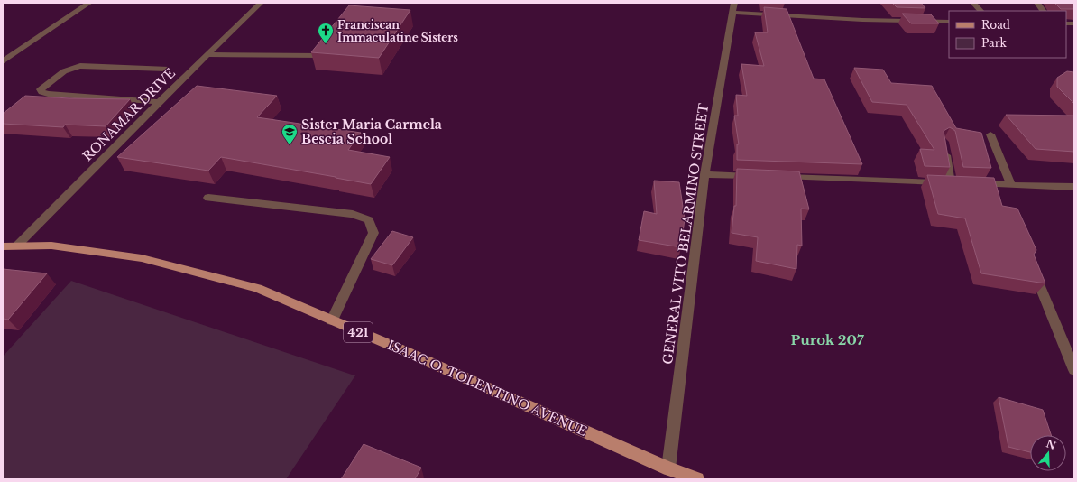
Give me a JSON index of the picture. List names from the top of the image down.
{
  "streets": {
    "main road": ["421", "ISAAC O. TOLENTINO AVENUE"],
    "street": ["RONAMAR DRIVE", "GENERAL VITO BELARMINO STREET"]
  },
  "crossings": [
    ["RONAMAR DRIVE", "ISAAC O. TOLENTINO AVENUE"],
    ["GENERAL VITO BELARMINO STREET", "ISAAC O. TOLENTINO AVENUE"]
  ],
  "districts": ["Purok 207"],
  "places": {
    "church": ["Franciscan Immaculatine Sisters"],
    "school or university": ["Sister Maria Carmela Bescia School"]
  },
  "legend": ["Road", "Park"],
  "north": "top"
}
